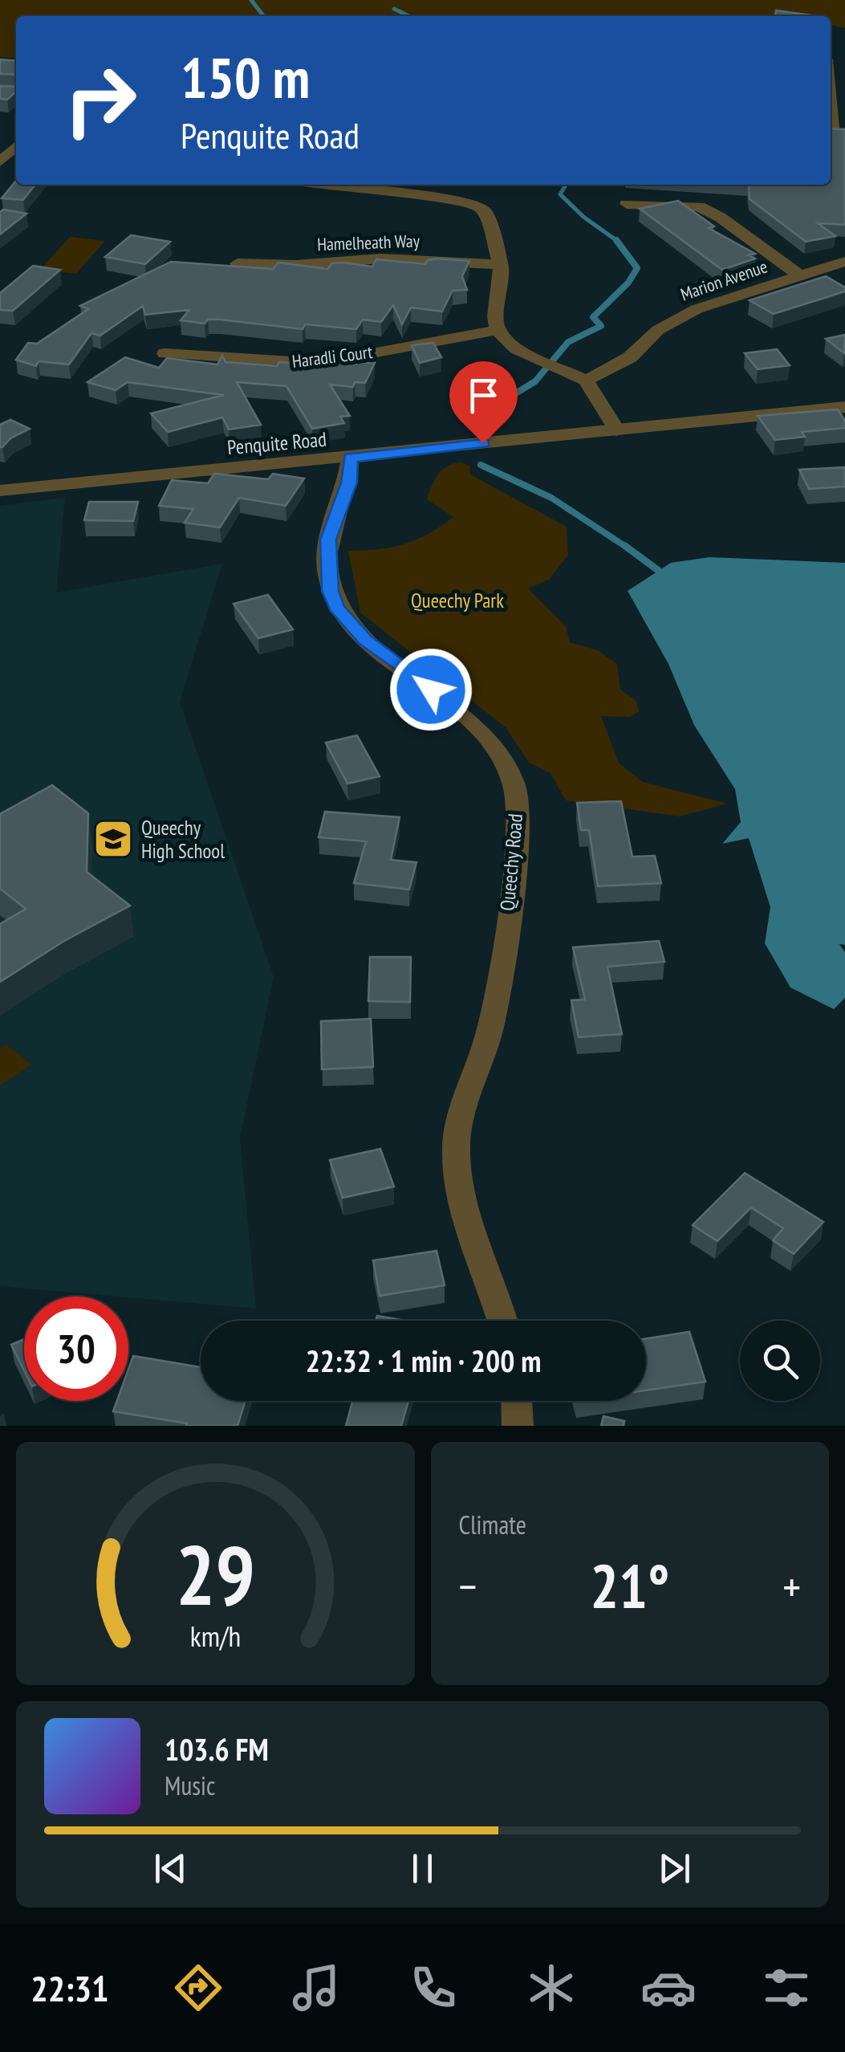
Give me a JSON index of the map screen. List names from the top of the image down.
{
  "streets": {
    "street": [
      "Hamelheath Way",
      "Marion Avenue",
      "Haradli Court",
      "Penquite Road",
      "Queechy Road"
    ]
  },
  "crossings": [
    ["Penquite Road", "Queechy Road"]
  ],
  "parks": ["Queechy Park"],
  "places": {
    "school or university": ["Queechy High School"]
  },
  "page": {
    "turn": ["150 m", "Penquite Road"],
    "limit": "30",
    "trip": "22:32 · 1 min · 200 m",
    "tile": "Climate",
    "heat": ["−", "21°", "+"],
    "song": ["103.6 FM", "Music"],
    "tabs": "22:31",
    "gauge": ["29", "km/h"]
  }
}
